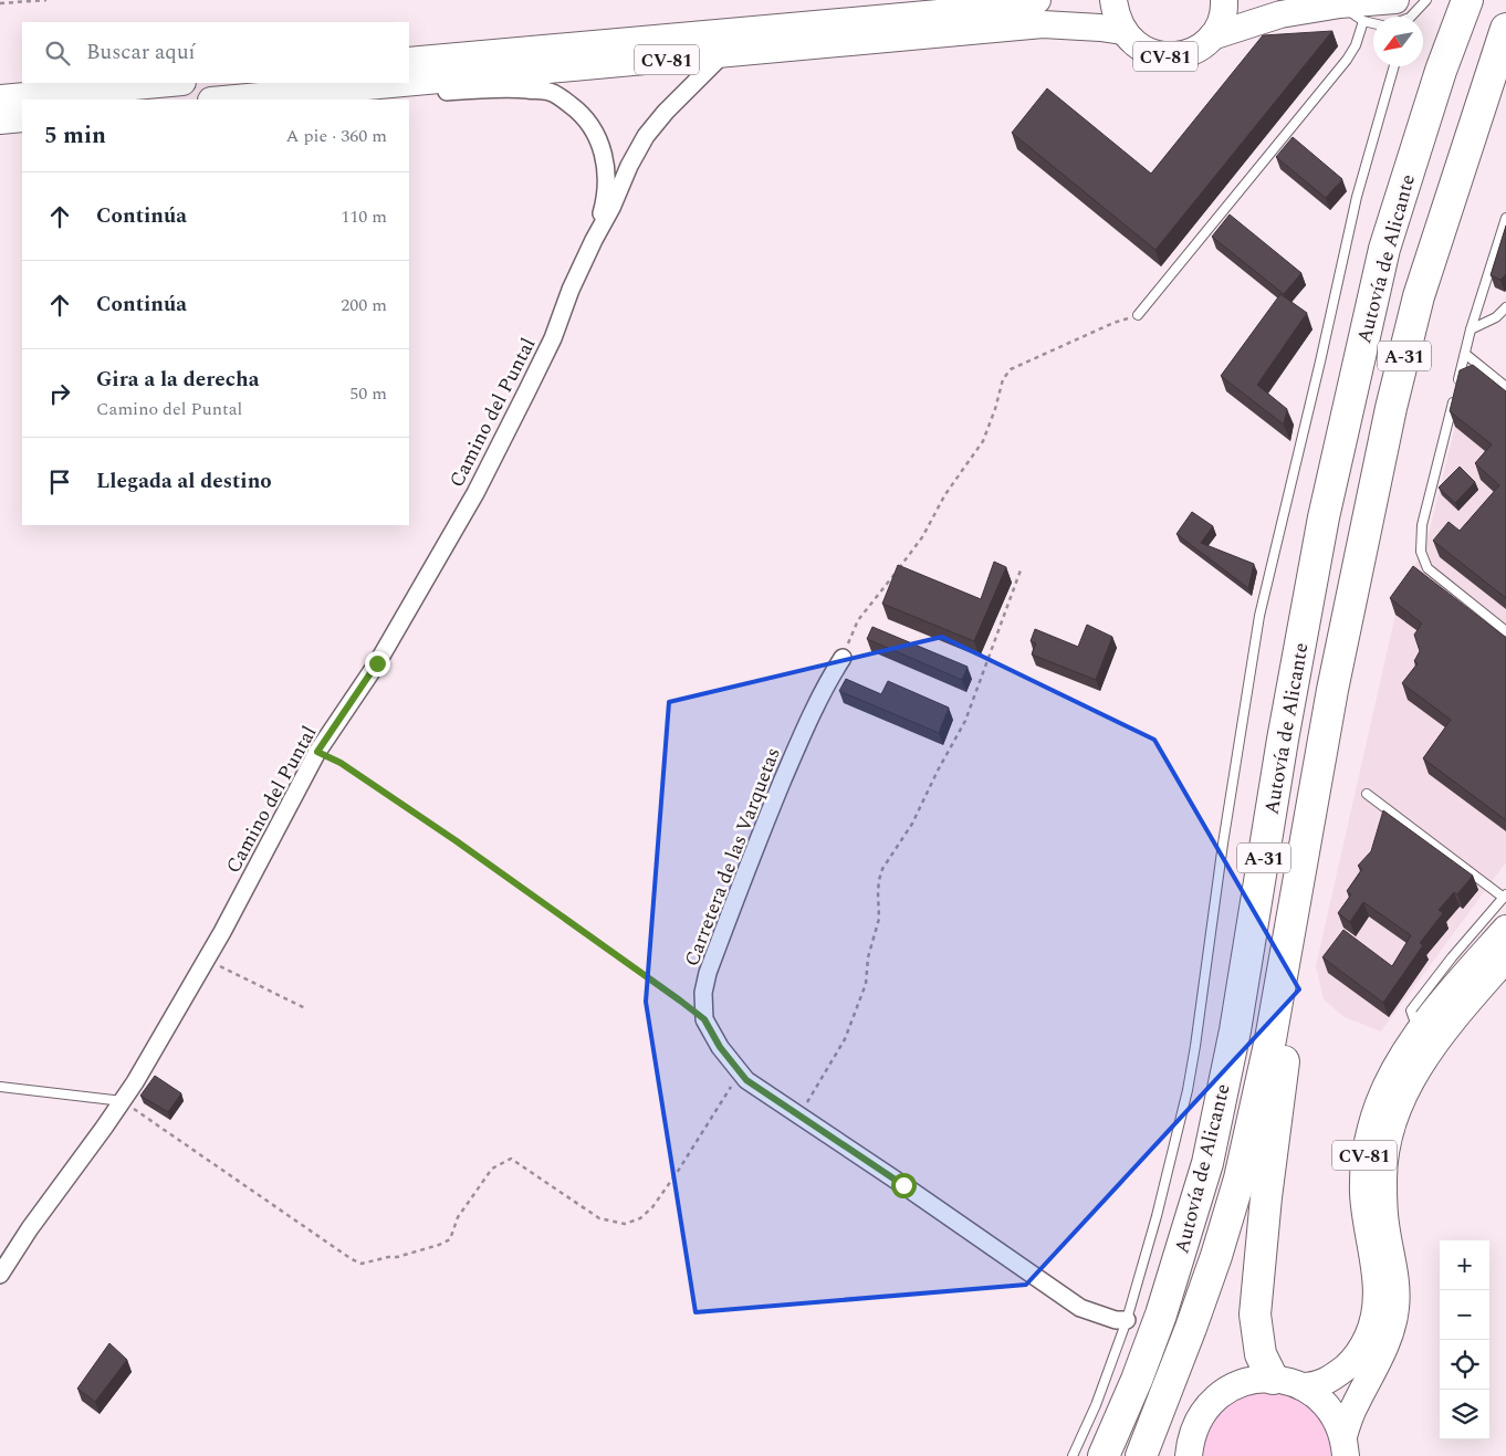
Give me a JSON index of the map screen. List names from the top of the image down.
{
  "streets": {
    "highway": ["Autovía de Alicante", "A-31"],
    "main road": ["CV-81"],
    "street": ["Camino del Puntal", "Carretera de las Varquetas"]
  },
  "crossings": [
    ["CV-81", "Camino del Puntal"]
  ],
  "north": "bottom left",
  "page": {
    "search": "Buscar aquí",
    "heading": ["5 min", "A pie · 360 m"],
    "list": [
      ["Continúa", "110 m"],
      ["Continúa", "200 m"],
      ["Gira a la derecha", "Camino del Puntal", "50 m"],
      "Llegada al destino"
    ],
    "map_buttons": ["+", "−"]
  }
}
